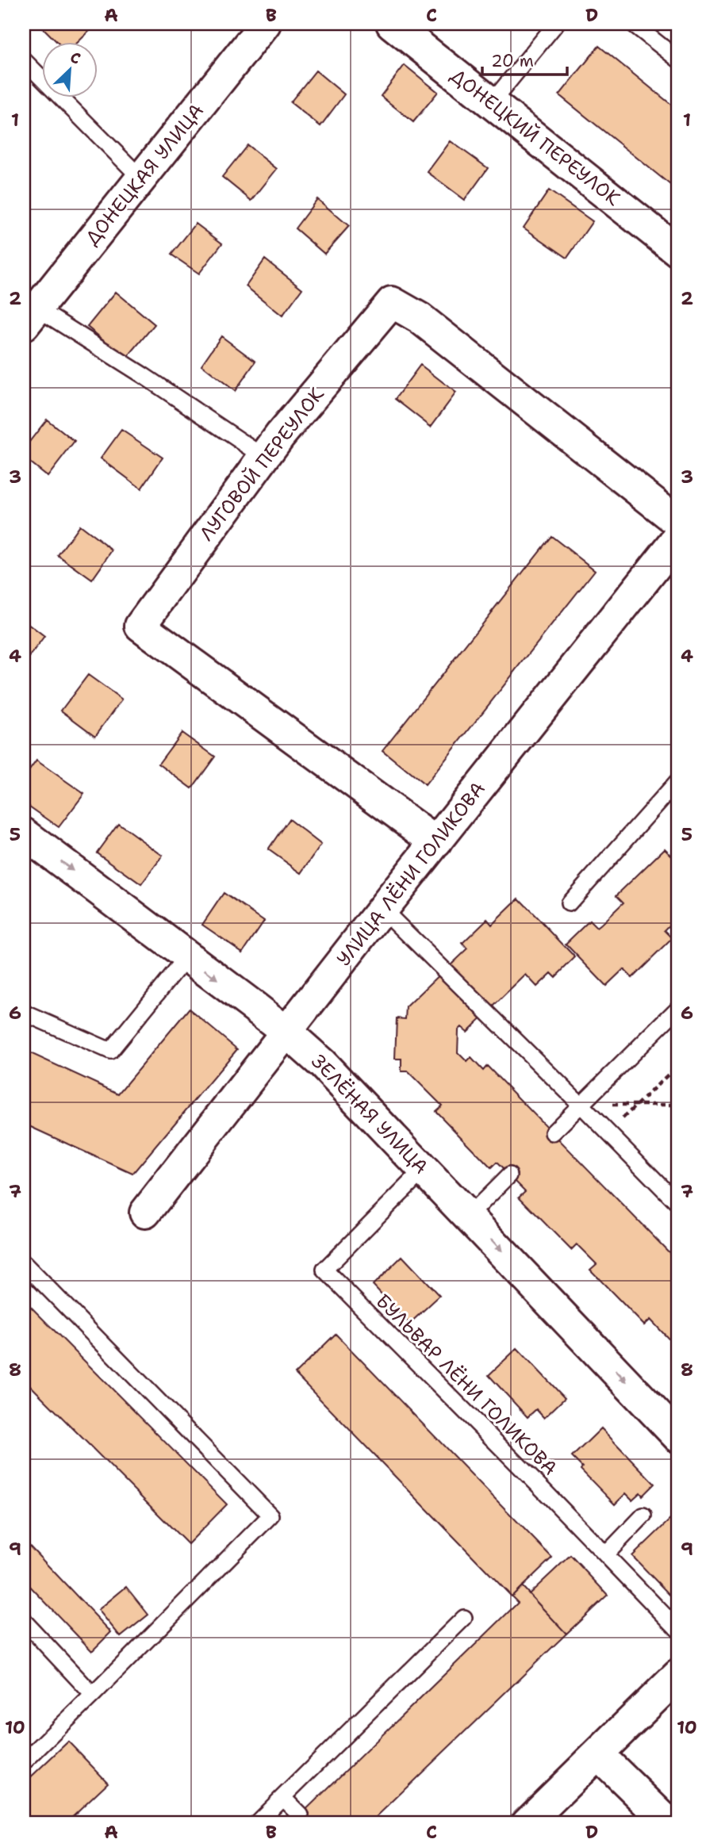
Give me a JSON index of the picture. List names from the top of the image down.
{
  "streets": {
    "street": [
      "ДОНЕЦКИЙ ПЕРЕУЛОК",
      "ДОНЕЦКАЯ УЛИЦА",
      "ЛУГОВОЙ ПЕРЕУЛОК",
      "УЛИЦА ЛЁНИ ГОЛИКОВА",
      "ЗЕЛЁНАЯ УЛИЦА"
    ],
    "lane": ["БУЛЬВАР ЛЁНИ ГОЛИКОВА"]
  },
  "crossings": [
    ["ЛУГОВОЙ ПЕРЕУЛОК", "УЛИЦА ЛЁНИ ГОЛИКОВА"],
    ["УЛИЦА ЛЁНИ ГОЛИКОВА", "ЗЕЛЁНАЯ УЛИЦА"],
    ["ЗЕЛЁНАЯ УЛИЦА", "БУЛЬВАР ЛЁНИ ГОЛИКОВА"]
  ],
  "one_way": ["ЗЕЛЁНАЯ УЛИЦА"],
  "scale_bar": "20 m",
  "north": "top right",
  "grid": {
    "columns": [
      "A",
      "B",
      "C",
      "D"
    ],
    "rows": [
      "1",
      "2",
      "3",
      "4",
      "5",
      "6",
      "7",
      "8",
      "9",
      "10"
    ]
  }
}
